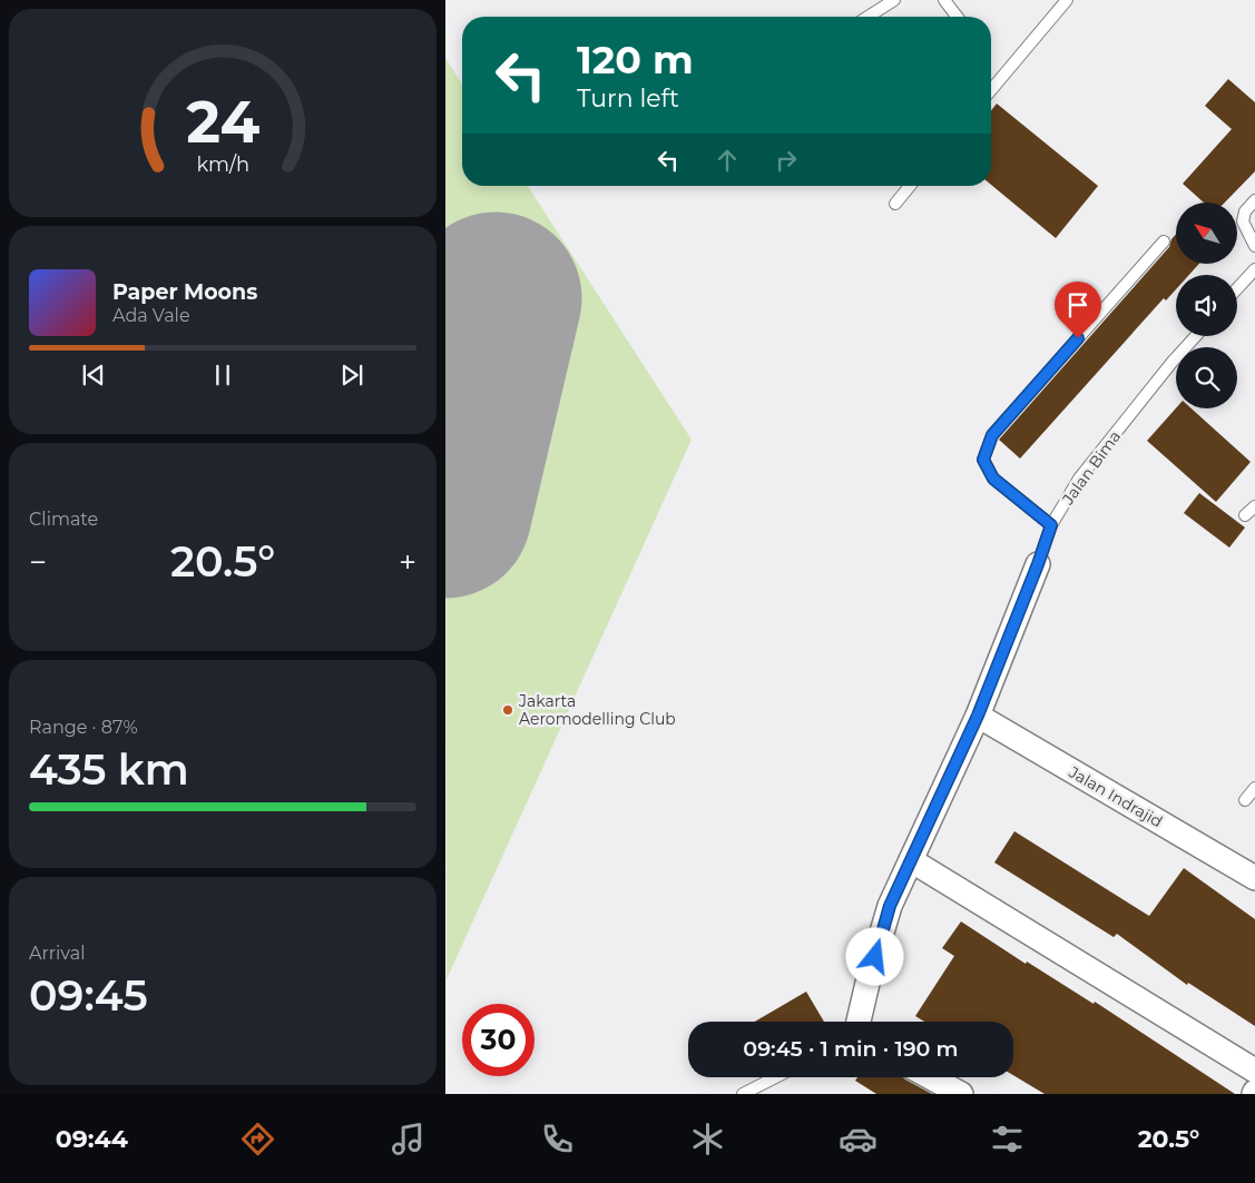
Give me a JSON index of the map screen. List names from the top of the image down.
{
  "streets": {
    "street": ["Jalan Bima", "Jalan Indrajid"]
  },
  "crossings": [
    ["Jalan Bima", "Jalan Indrajid"]
  ],
  "places": ["Jakarta Aeromodelling Club"],
  "north": "top left",
  "page": {
    "turn": ["120 m", "Turn left"],
    "song": ["Paper Moons", "Ada Vale"],
    "tile": [
      "Climate",
      ["Range · 87%", "435 km"],
      ["Arrival", "09:45"]
    ],
    "heat": ["−", "20.5°", "+"],
    "limit": "30",
    "trip": "09:45 · 1 min · 190 m",
    "tabs": ["09:44", "20.5°"],
    "gauge": ["24", "km/h"]
  }
}
